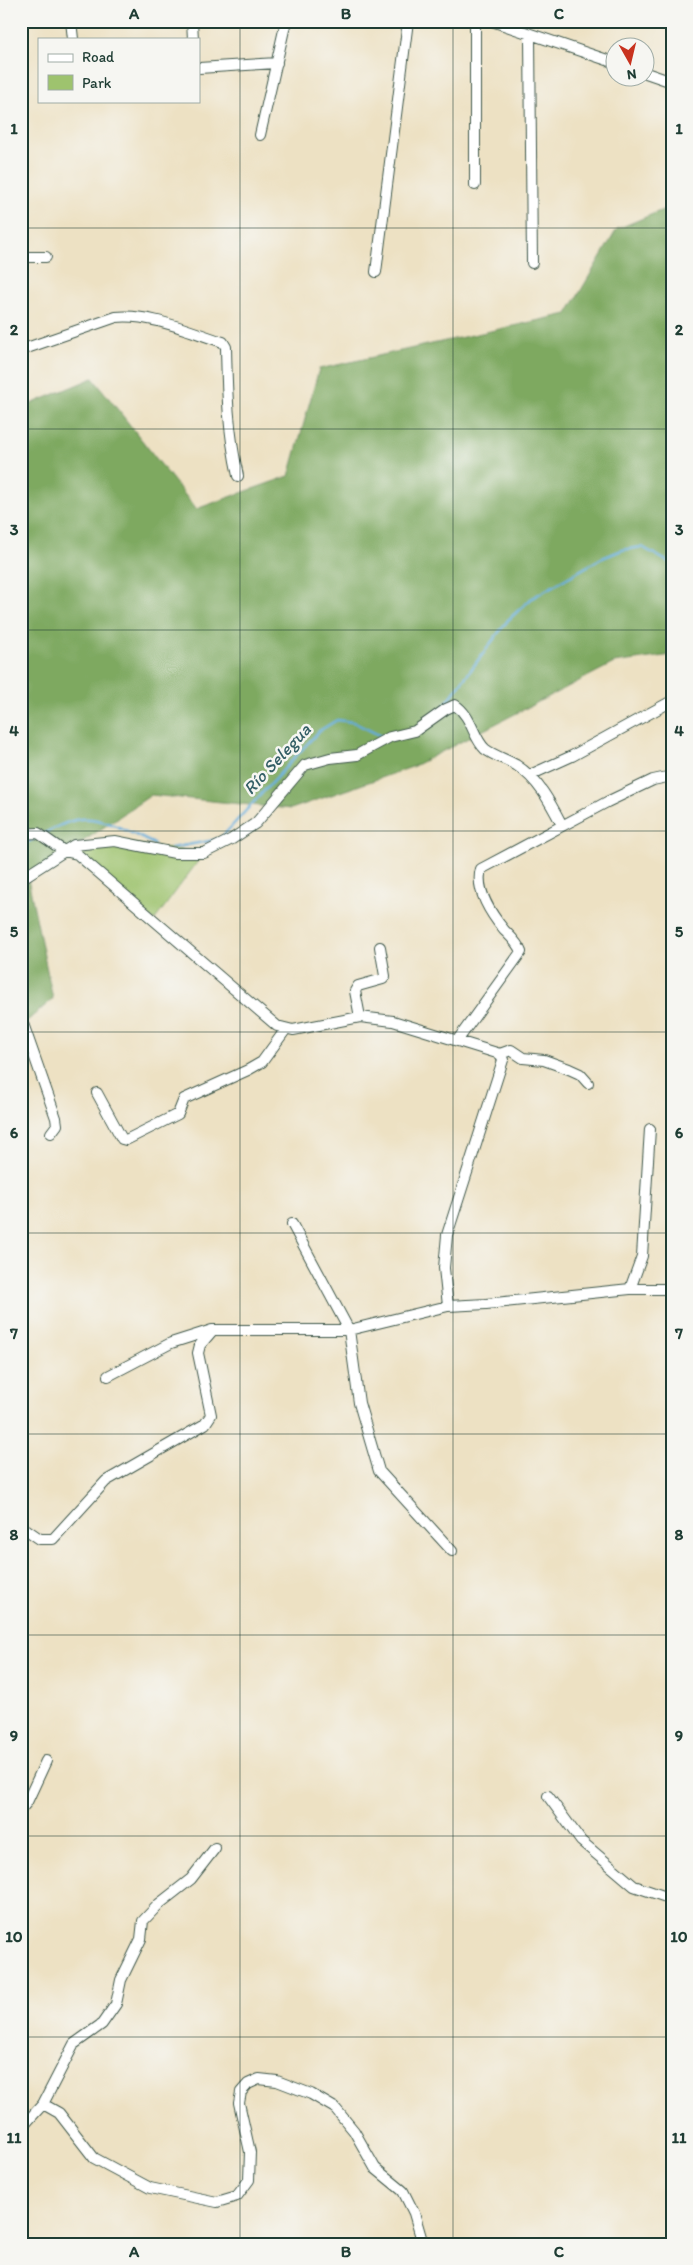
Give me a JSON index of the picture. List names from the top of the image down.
{
  "water": ["Río Selegua"],
  "legend": ["Road", "Park"],
  "north": "bottom",
  "grid": {
    "columns": ["A", "B", "C"],
    "rows": [
      "1",
      "2",
      "3",
      "4",
      "5",
      "6",
      "7",
      "8",
      "9",
      "10",
      "11"
    ]
  }
}
